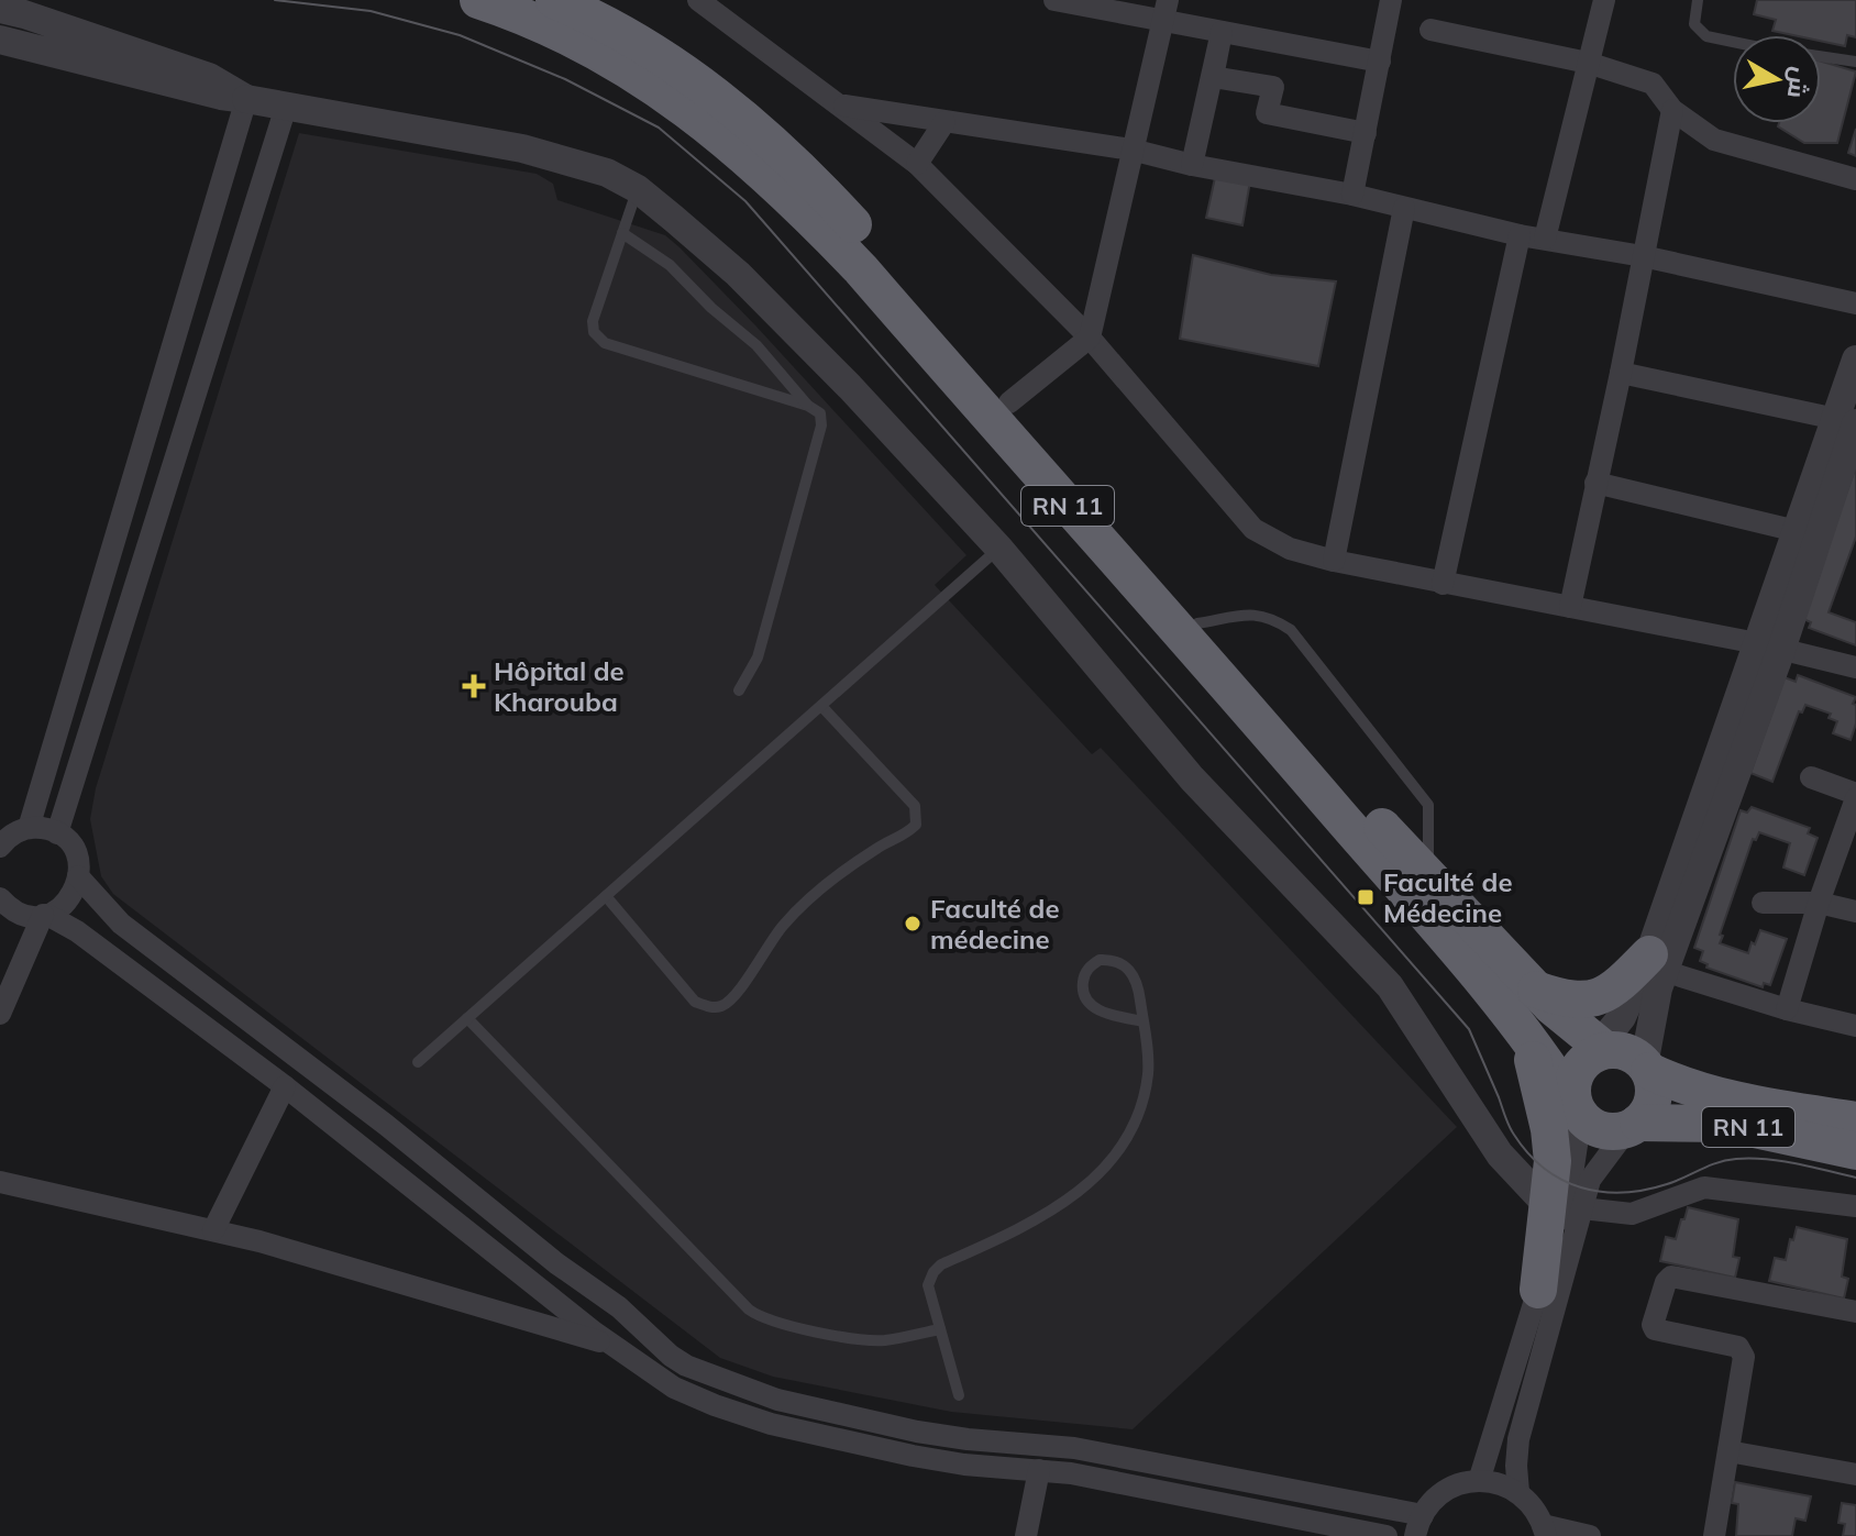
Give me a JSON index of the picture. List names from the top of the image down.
{
  "streets": {
    "highway": ["RN 11"]
  },
  "places": {
    "health": ["Hôpital de Kharouba"],
    "transit": ["Faculté de Médecine"],
    "other": ["Faculté de médecine"]
  },
  "north": "right"
}
